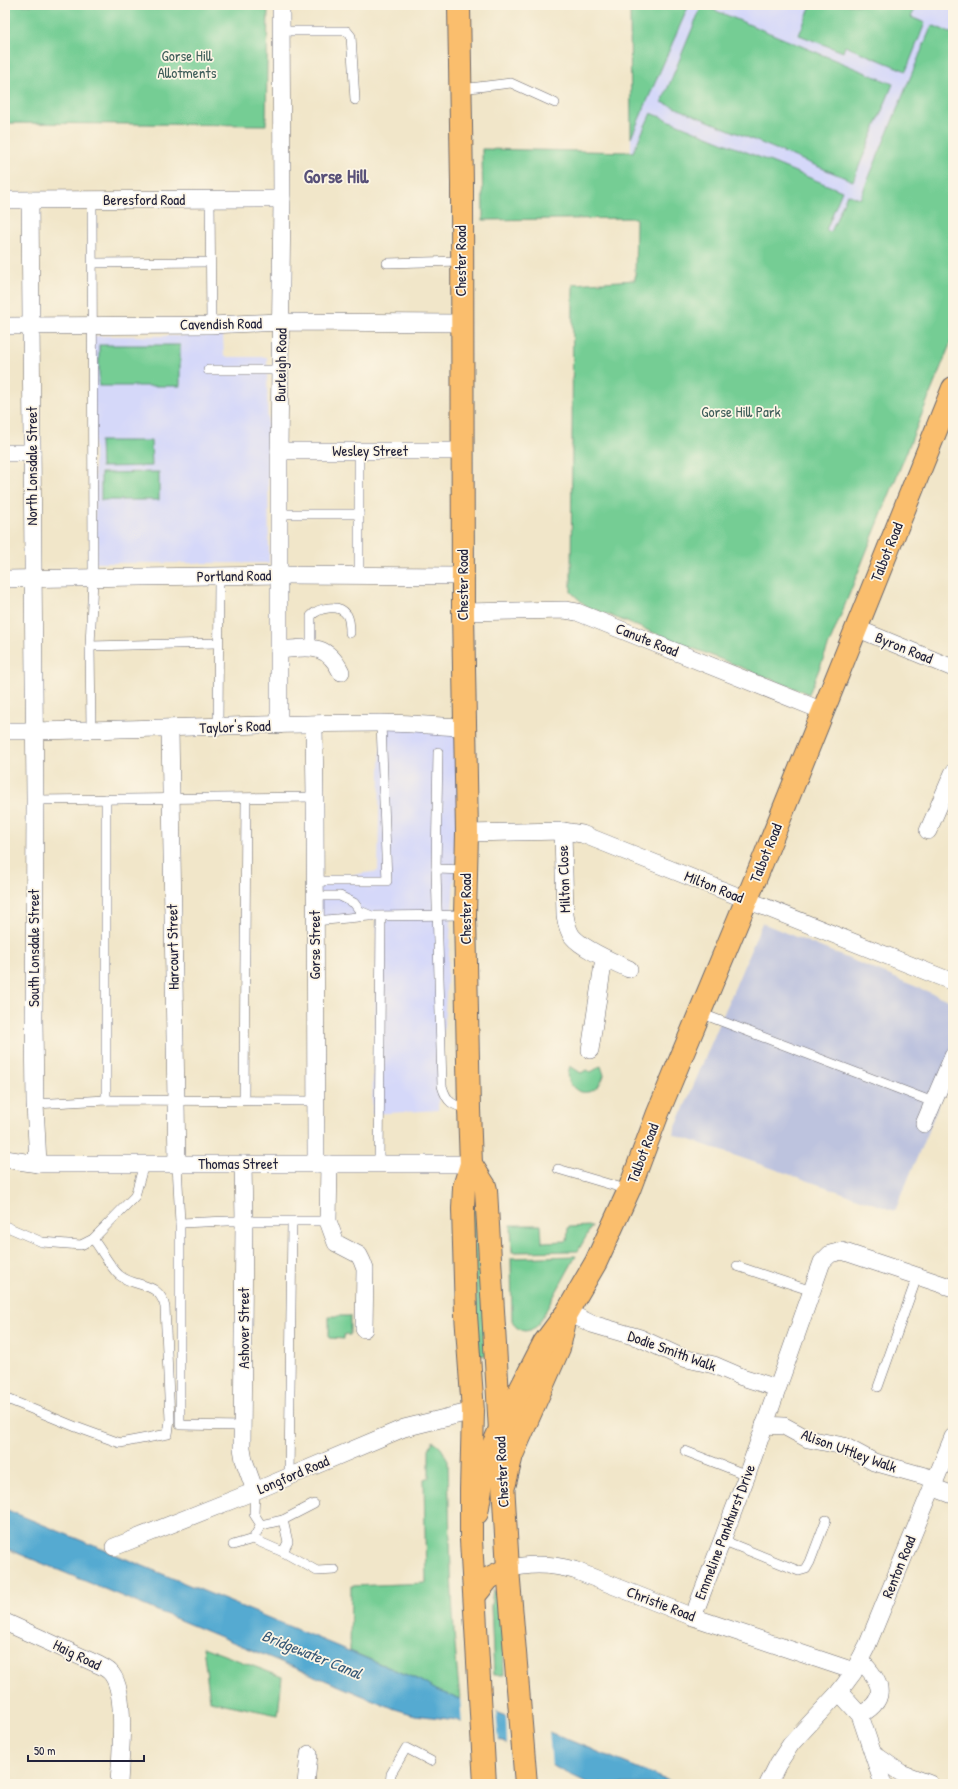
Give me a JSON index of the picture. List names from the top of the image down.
{
  "streets": {
    "main road": ["Chester Road", "Talbot Road", "Christie Road"],
    "street": [
      "Beresford Road",
      "Cavendish Road",
      "Burleigh Road",
      "Wesley Street",
      "North Lonsdale Street",
      "Portland Road",
      "Canute Road",
      "Byron Road",
      "Taylor's Road",
      "Milton Close",
      "Milton Road",
      "Gorse Street",
      "Harcourt Street",
      "South Lonsdale Street",
      "Thomas Street",
      "Ashover Street",
      "Dodie Smith Walk",
      "Alison Uttley Walk",
      "Longford Road",
      "Emmeline Pankhurst Drive",
      "Renton Road",
      "Haig Road"
    ]
  },
  "crossings": [
    ["Beresford Road", "Burleigh Road"],
    ["Beresford Road", "North Lonsdale Street"],
    ["Chester Road", "Cavendish Road"],
    ["Chester Road", "Wesley Street"],
    ["Chester Road", "Talbot Road"],
    ["Chester Road", "Portland Road"],
    ["Chester Road", "Canute Road"],
    ["Chester Road", "Taylor's Road"],
    ["Chester Road", "Milton Road"],
    ["Chester Road", "Thomas Street"],
    ["Chester Road", "Longford Road"],
    ["Chester Road", "Christie Road"],
    ["Cavendish Road", "Burleigh Road"],
    ["Cavendish Road", "North Lonsdale Street"],
    ["Burleigh Road", "Wesley Street"],
    ["Burleigh Road", "Portland Road"],
    ["Burleigh Road", "Taylor's Road"],
    ["North Lonsdale Street", "Portland Road"],
    ["North Lonsdale Street", "Taylor's Road"],
    ["North Lonsdale Street", "South Lonsdale Street"],
    ["Talbot Road", "Canute Road"],
    ["Talbot Road", "Byron Road"],
    ["Talbot Road", "Milton Road"],
    ["Talbot Road", "Dodie Smith Walk"],
    ["Taylor's Road", "Gorse Street"],
    ["Taylor's Road", "Harcourt Street"],
    ["Taylor's Road", "South Lonsdale Street"],
    ["Milton Close", "Milton Road"],
    ["Gorse Street", "Thomas Street"],
    ["Harcourt Street", "Thomas Street"],
    ["South Lonsdale Street", "Thomas Street"],
    ["Thomas Street", "Ashover Street"],
    ["Ashover Street", "Longford Road"],
    ["Dodie Smith Walk", "Emmeline Pankhurst Drive"],
    ["Alison Uttley Walk", "Emmeline Pankhurst Drive"],
    ["Alison Uttley Walk", "Renton Road"],
    ["Emmeline Pankhurst Drive", "Christie Road"],
    ["Renton Road", "Christie Road"]
  ],
  "districts": ["Gorse Hill"],
  "water": ["Bridgewater Canal"],
  "parks": ["Gorse Hill Allotments", "Gorse Hill Park"],
  "scale_bar": "50 m"
}
